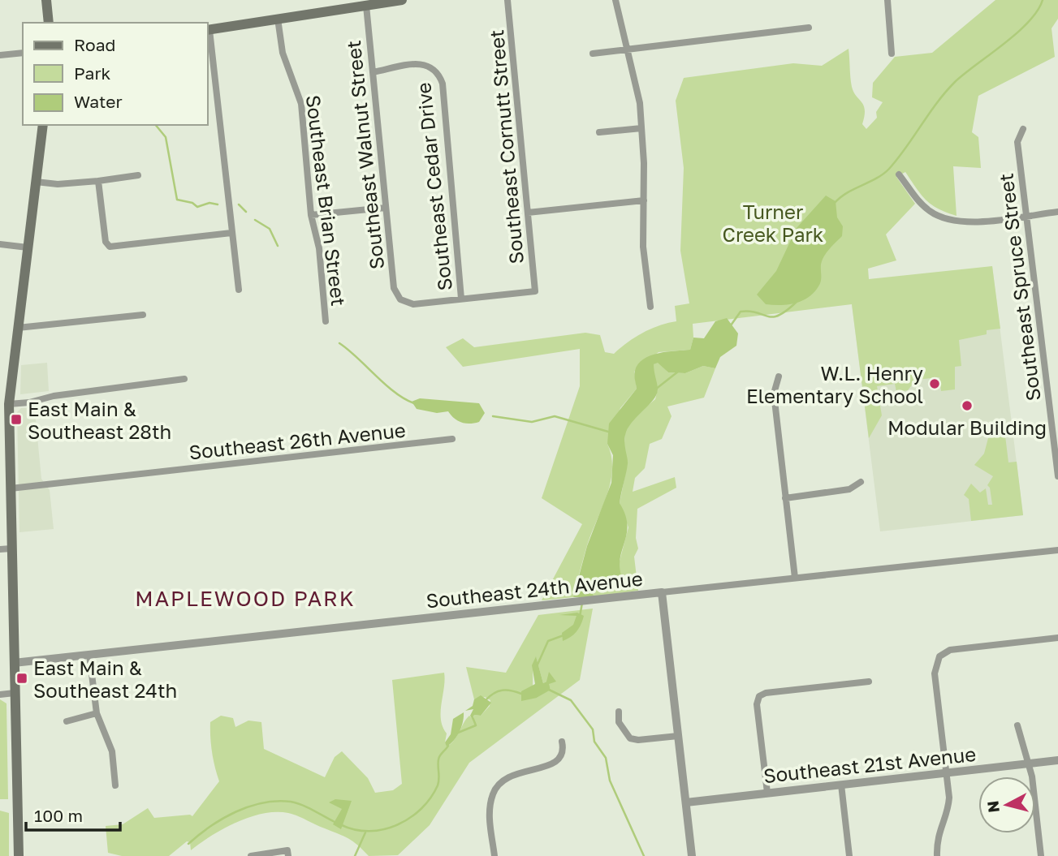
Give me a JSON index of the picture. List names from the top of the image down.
{
  "streets": {
    "street": [
      "Southeast Cornutt Street",
      "Southeast Walnut Street",
      "Southeast Cedar Drive",
      "Southeast Brian Street",
      "Southeast Spruce Street",
      "Southeast 26th Avenue",
      "Southeast 24th Avenue",
      "Southeast 21st Avenue"
    ]
  },
  "crossings": [
    ["Southeast Cornutt Street", "Southeast Walnut Street"],
    ["Southeast Cornutt Street", "Southeast Cedar Drive"],
    ["Southeast Walnut Street", "Southeast Cedar Drive"]
  ],
  "districts": ["MAPLEWOOD PARK"],
  "parks": ["Turner Creek Park"],
  "places": {
    "other": ["W.L. Henry Elementary School", "Modular Building"],
    "transit": ["East Main & Southeast 28th", "East Main & Southeast 24th"]
  },
  "legend": ["Road", "Park", "Water"],
  "scale_bar": "100 m",
  "north": "left"
}
